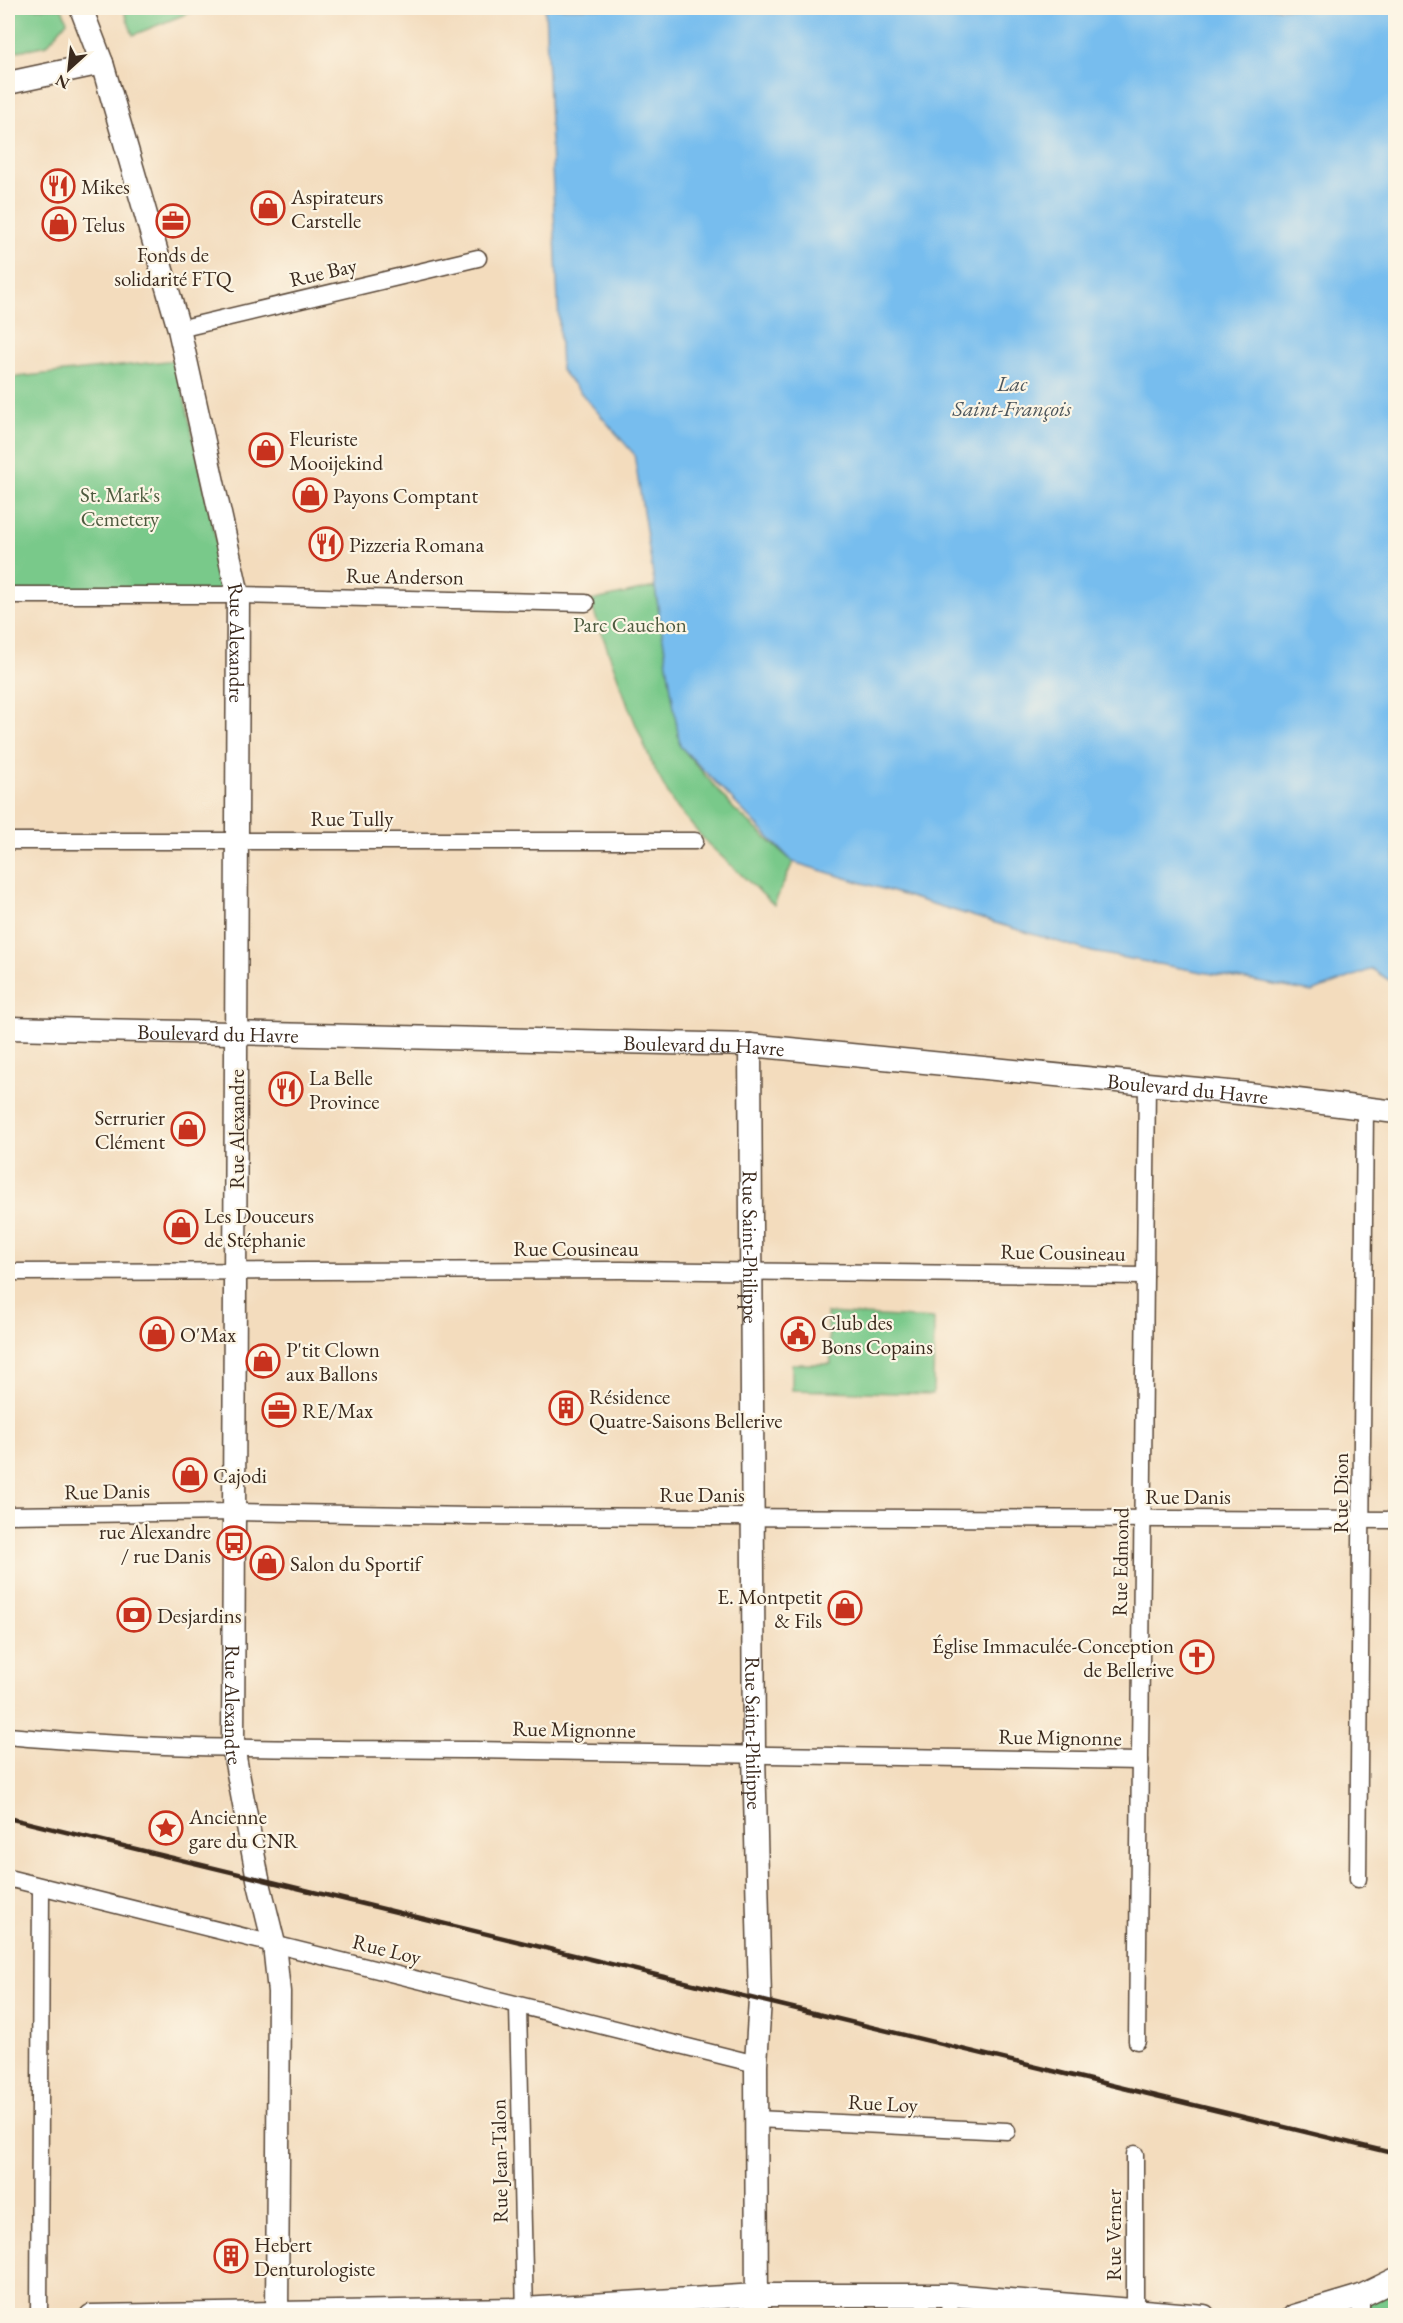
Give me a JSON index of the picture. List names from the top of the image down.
{
  "streets": {
    "street": [
      "Rue Bay",
      "Rue Anderson",
      "Rue Alexandre",
      "Rue Tully",
      "Boulevard du Havre",
      "Rue Cousineau",
      "Rue Saint-Philippe",
      "Rue Danis",
      "Rue Dion",
      "Rue Edmond",
      "Rue Mignonne",
      "Rue Loy",
      "Rue Jean-Talon",
      "Rue Verner"
    ]
  },
  "crossings": [
    ["Rue Bay", "Rue Alexandre"],
    ["Rue Anderson", "Rue Alexandre"],
    ["Rue Alexandre", "Rue Tully"],
    ["Rue Alexandre", "Boulevard du Havre"],
    ["Rue Alexandre", "Rue Cousineau"],
    ["Rue Alexandre", "Rue Danis"],
    ["Rue Alexandre", "Rue Mignonne"],
    ["Rue Alexandre", "Rue Loy"],
    ["Boulevard du Havre", "Rue Saint-Philippe"],
    ["Boulevard du Havre", "Rue Dion"],
    ["Boulevard du Havre", "Rue Edmond"],
    ["Rue Cousineau", "Rue Saint-Philippe"],
    ["Rue Cousineau", "Rue Edmond"],
    ["Rue Saint-Philippe", "Rue Danis"],
    ["Rue Saint-Philippe", "Rue Mignonne"],
    ["Rue Saint-Philippe", "Rue Loy"],
    ["Rue Danis", "Rue Dion"],
    ["Rue Danis", "Rue Edmond"],
    ["Rue Edmond", "Rue Mignonne"],
    ["Rue Loy", "Rue Jean-Talon"]
  ],
  "water": ["Lac Saint-François"],
  "parks": ["St. Mark's Cemetery", "Parc Cauchon"],
  "places": {
    "restaurant": ["Mikes", "Pizzeria Romana", "La Belle Province"],
    "shop": [
      "Aspirateurs Carstelle",
      "Telus",
      "Fleuriste Mooijekind",
      "Payons Comptant",
      "Serrurier Clément",
      "Les Douceurs de Stéphanie",
      "O'Max",
      "P'tit Clown aux Ballons",
      "Cajodi",
      "Salon du Sportif",
      "E. Montpetit & Fils"
    ],
    "office": ["Fonds de solidarité FTQ", "RE/Max"],
    "public building": ["Club des Bons Copains"],
    "building": ["Résidence Quatre-Saisons Bellerive", "Hebert Denturologiste"],
    "bus stop": ["rue Alexandre / rue Danis"],
    "bank": ["Desjardins"],
    "church": ["Église Immaculée-Conception de Bellerive"],
    "place": ["Ancienne gare du CNR"]
  },
  "north": "bottom left"
}
